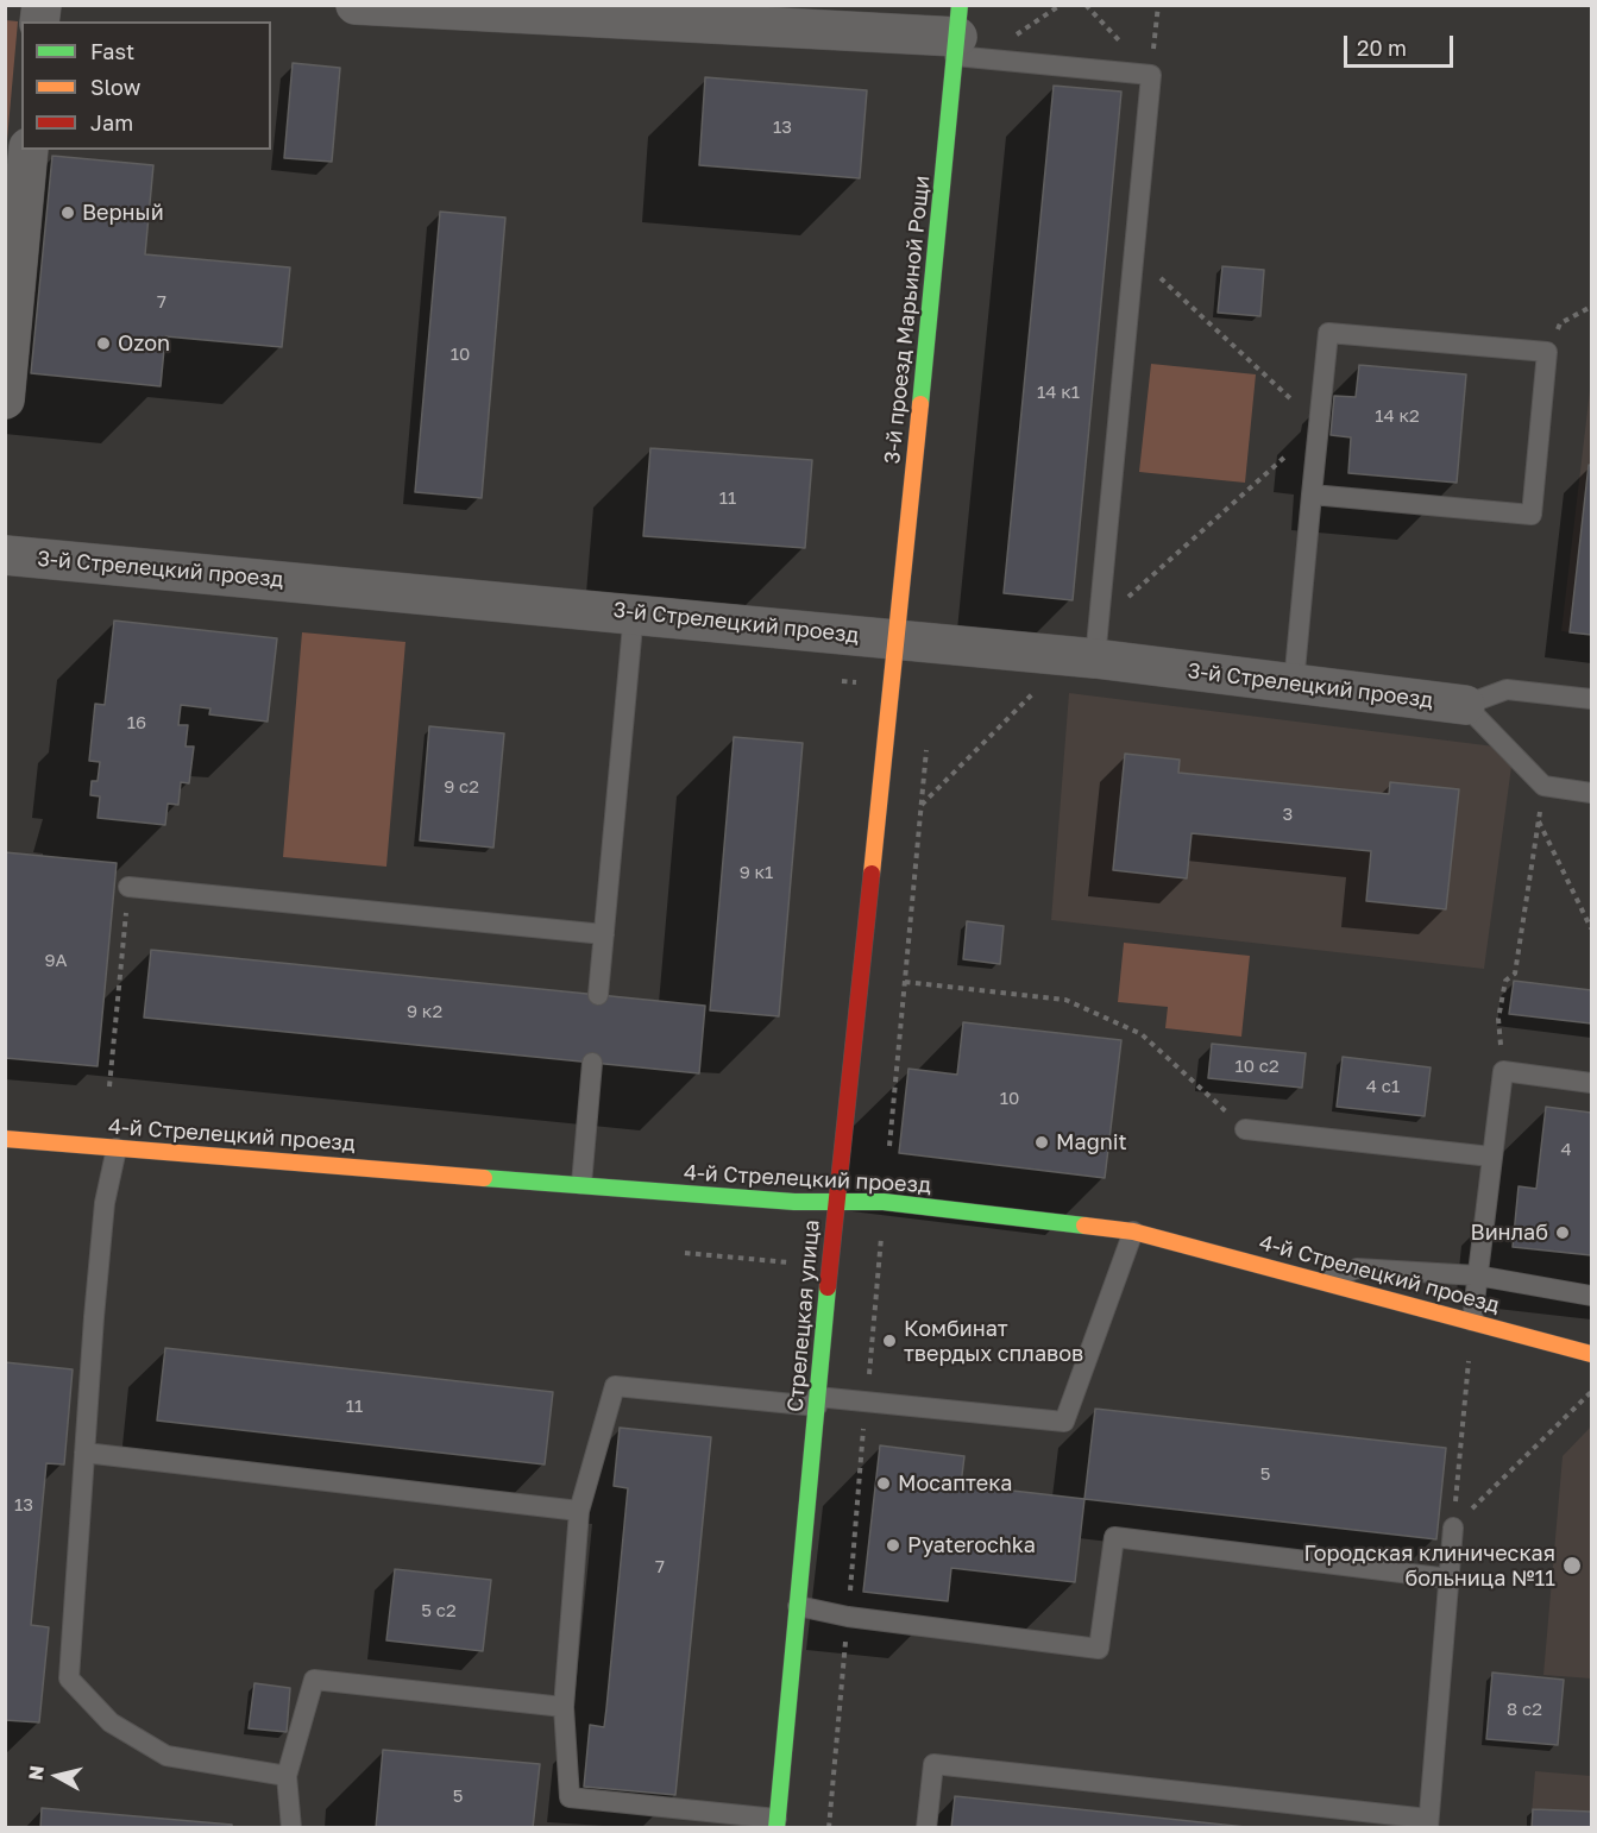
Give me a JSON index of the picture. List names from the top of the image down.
{
  "streets": {
    "street": [
      "3-й проезд Марьиной Рощи",
      "3-й Стрелецкий проезд",
      "4-й Стрелецкий проезд",
      "Стрелецкая улица"
    ]
  },
  "crossings": [
    ["3-й проезд Марьиной Рощи", "3-й Стрелецкий проезд"],
    ["3-й проезд Марьиной Рощи", "Стрелецкая улица"],
    ["3-й Стрелецкий проезд", "Стрелецкая улица"],
    ["4-й Стрелецкий проезд", "Стрелецкая улица"]
  ],
  "places": [
    "Верный",
    "Ozon",
    "Magnit",
    "Винлаб",
    "Комбинат твердых сплавов",
    "Мосаптека",
    "Pyaterochka",
    "Городская клиническая больница №11"
  ],
  "house_numbers": [
    "13",
    "7",
    "10",
    "14 к1",
    "14 к2",
    "11",
    "16",
    "9 с2",
    "3",
    "9 к1",
    "9А",
    "9 к2",
    "10 с2",
    "4 с1",
    "10",
    "4",
    "11",
    "5",
    "13",
    "7",
    "5 с2",
    "8 с2",
    "5"
  ],
  "legend": ["Fast", "Slow", "Jam"],
  "scale_bar": "20 m",
  "north": "left"
}
